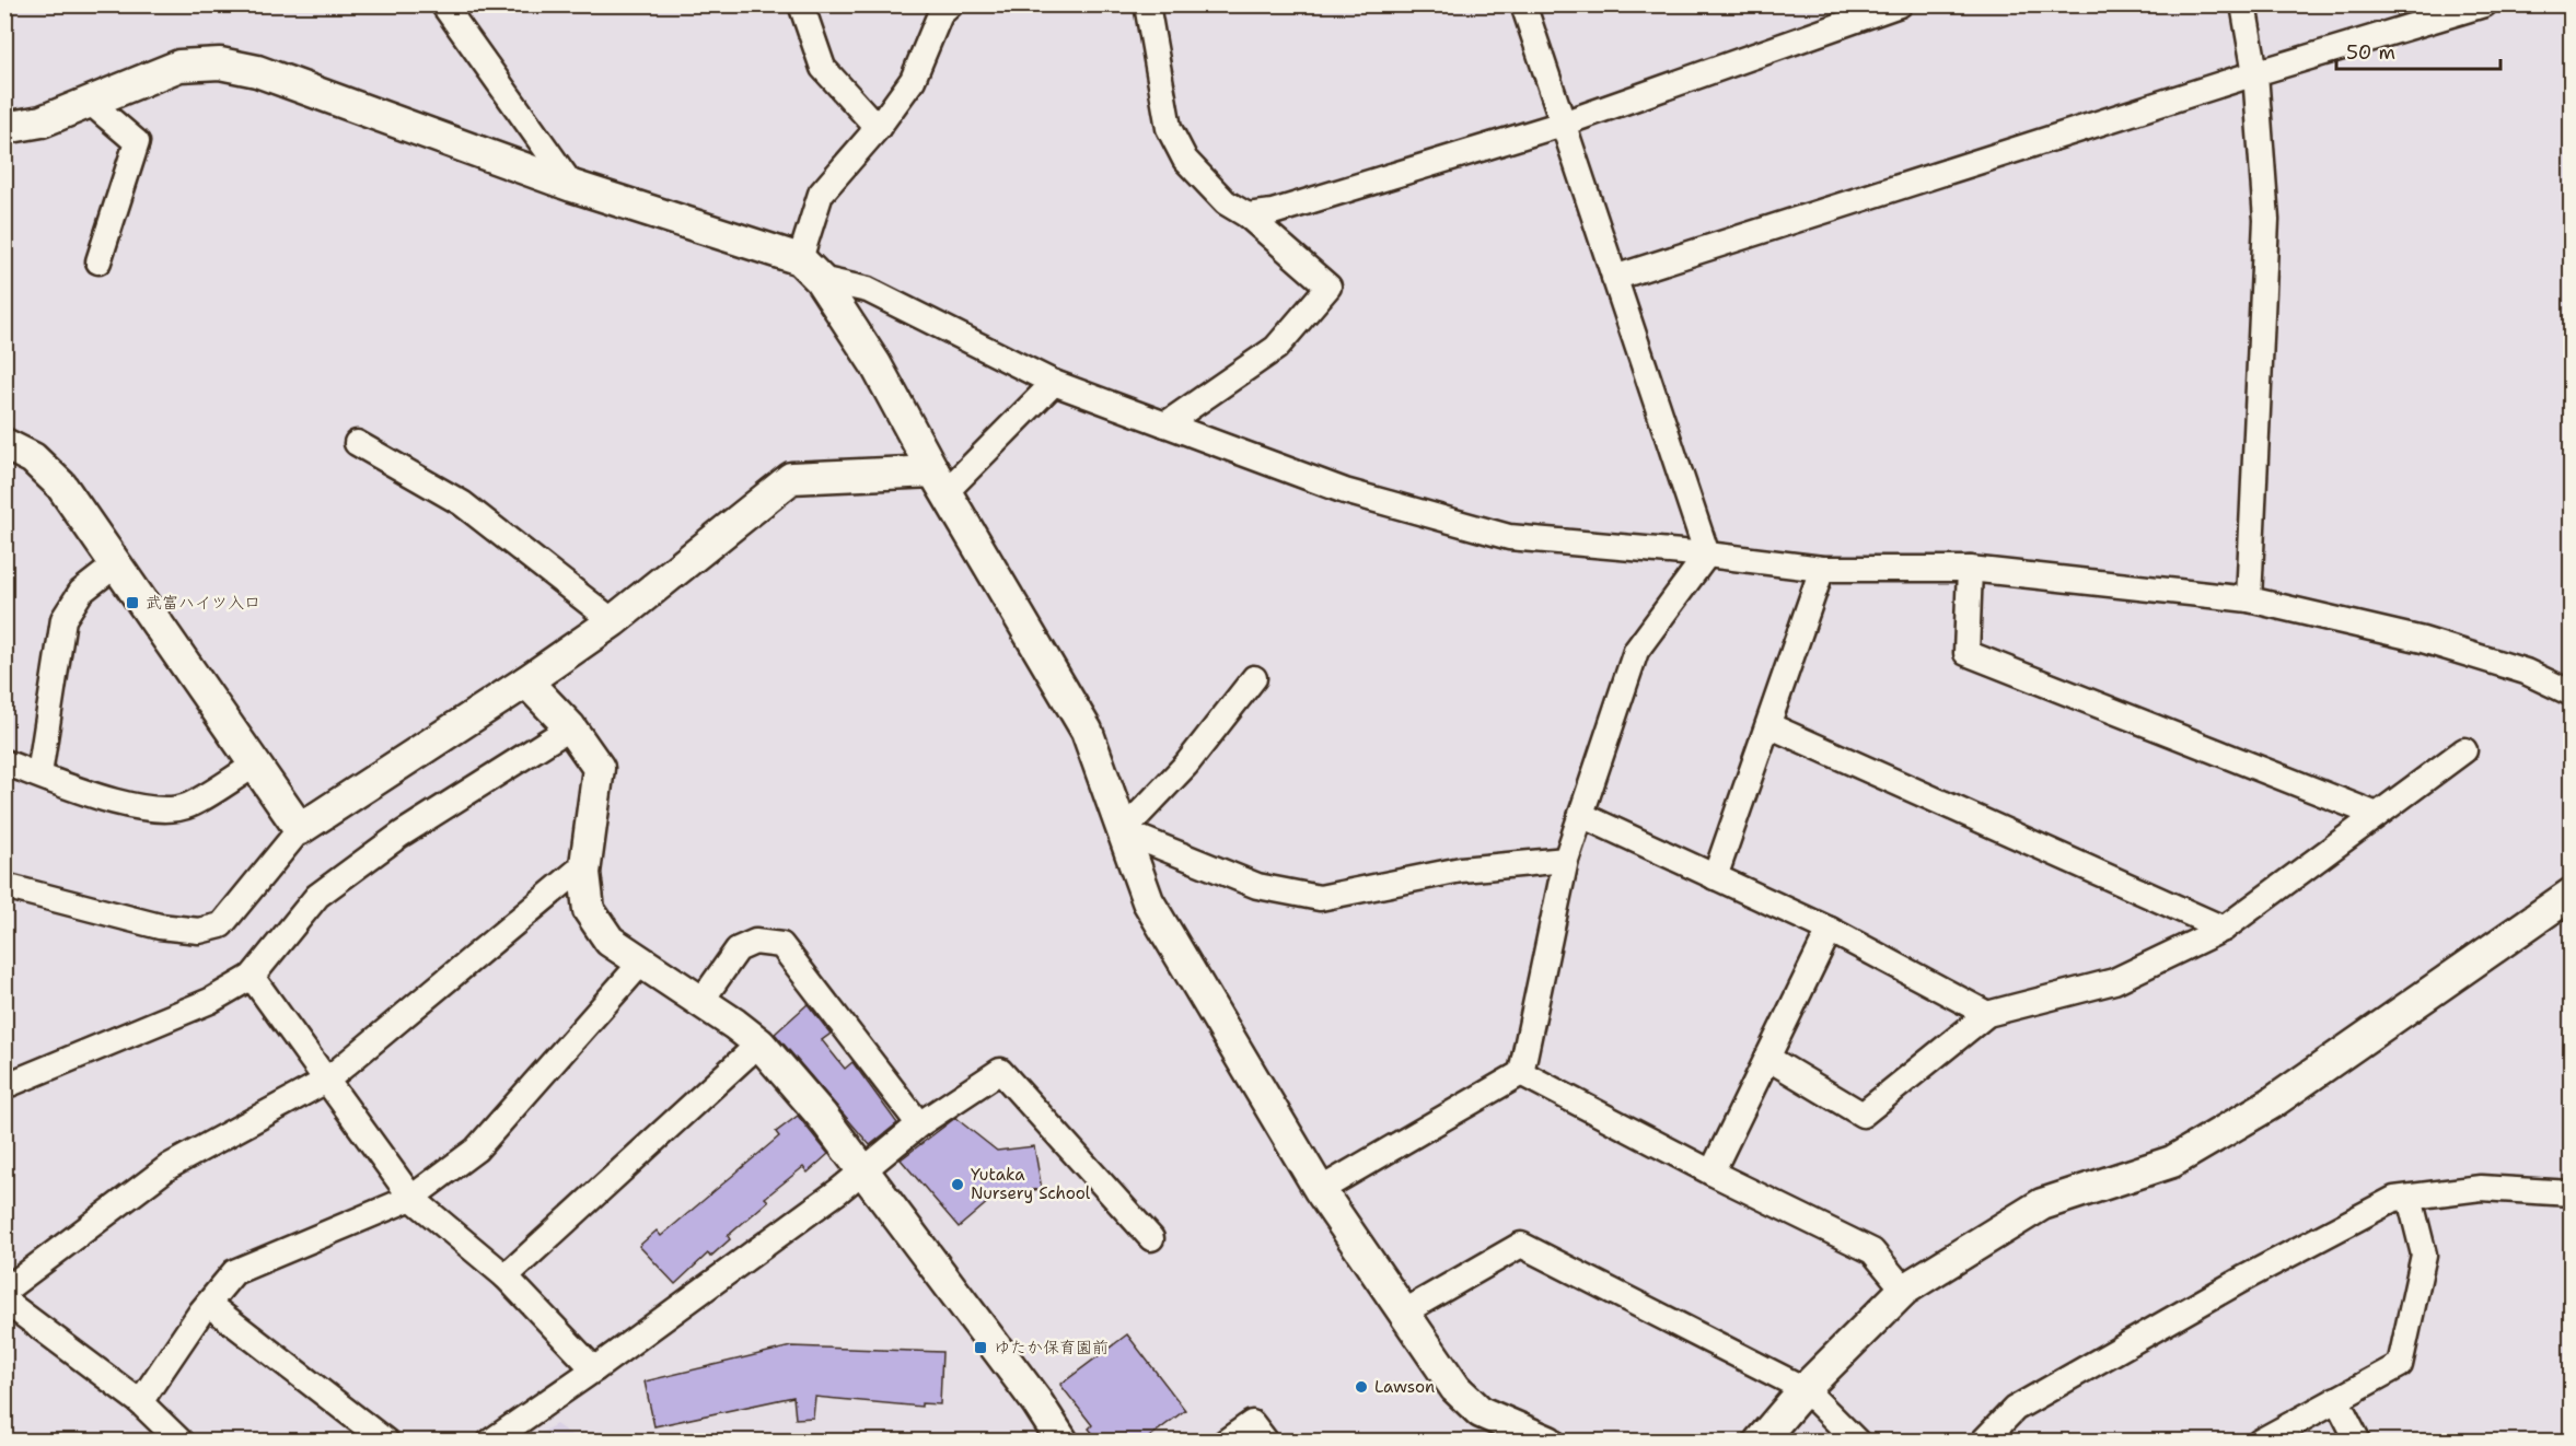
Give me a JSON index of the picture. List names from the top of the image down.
{
  "places": {
    "transit": ["武富ハイツ入口", "ゆたか保育園前"],
    "other": ["Yutaka Nursery School", "Lawson"]
  },
  "scale_bar": "50 m"
}
